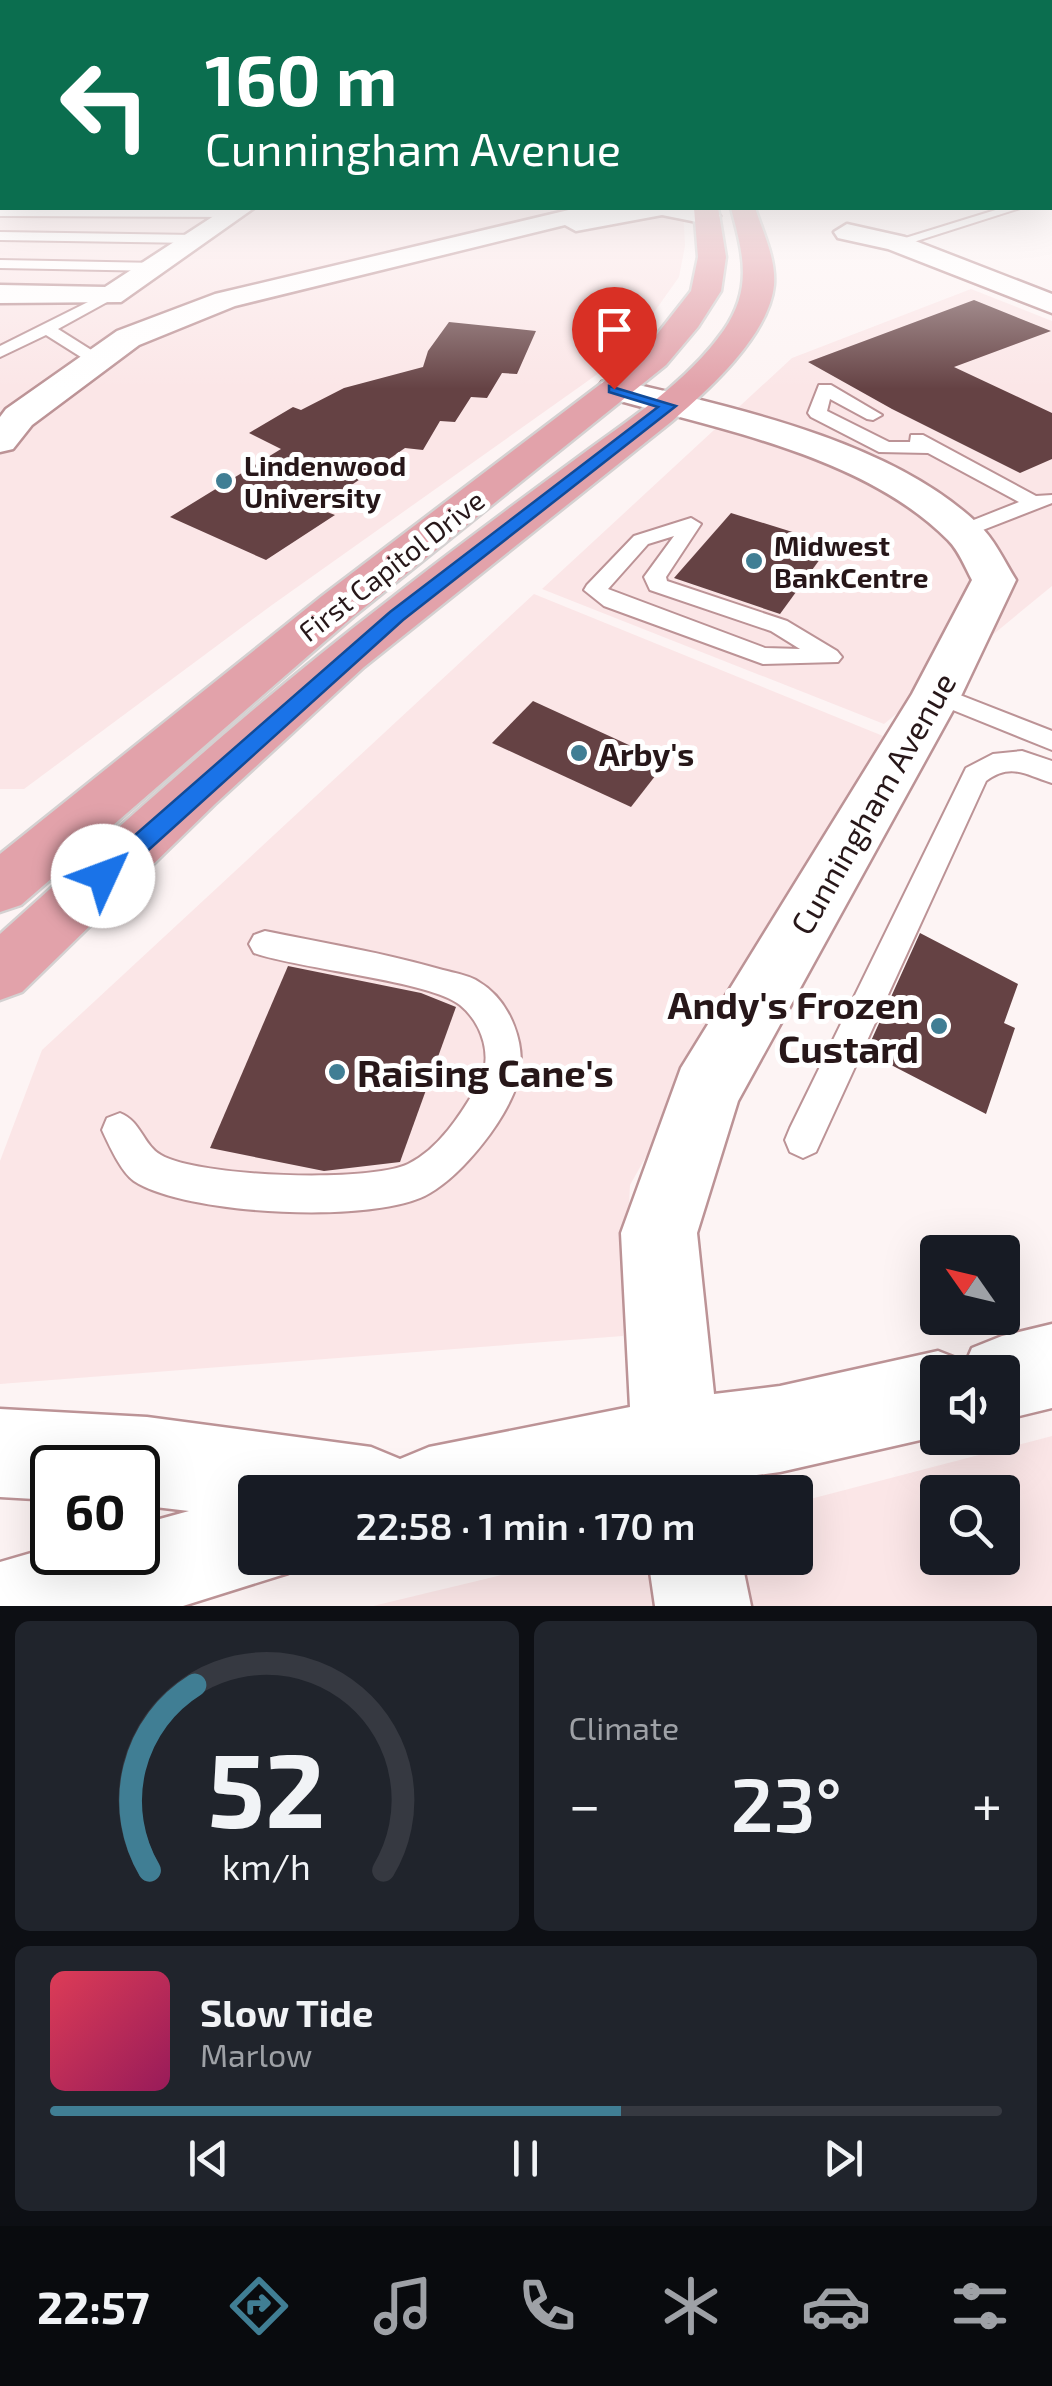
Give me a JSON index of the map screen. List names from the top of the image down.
{
  "streets": {
    "main road": ["First Capitol Drive"],
    "street": ["Cunningham Avenue"]
  },
  "crossings": [
    ["First Capitol Drive", "Cunningham Avenue"]
  ],
  "places": [
    "Lindenwood University",
    "Midwest BankCentre",
    "Arby's",
    "Andy's Frozen Custard",
    "Raising Cane's"
  ],
  "north": "top left",
  "page": {
    "turn": ["160 m", "Cunningham Avenue"],
    "limit": "60",
    "trip": "22:58 · 1 min · 170 m",
    "tile": "Climate",
    "heat": ["−", "23°", "+"],
    "song": ["Slow Tide", "Marlow"],
    "tabs": "22:57",
    "gauge": ["52", "km/h"]
  }
}
